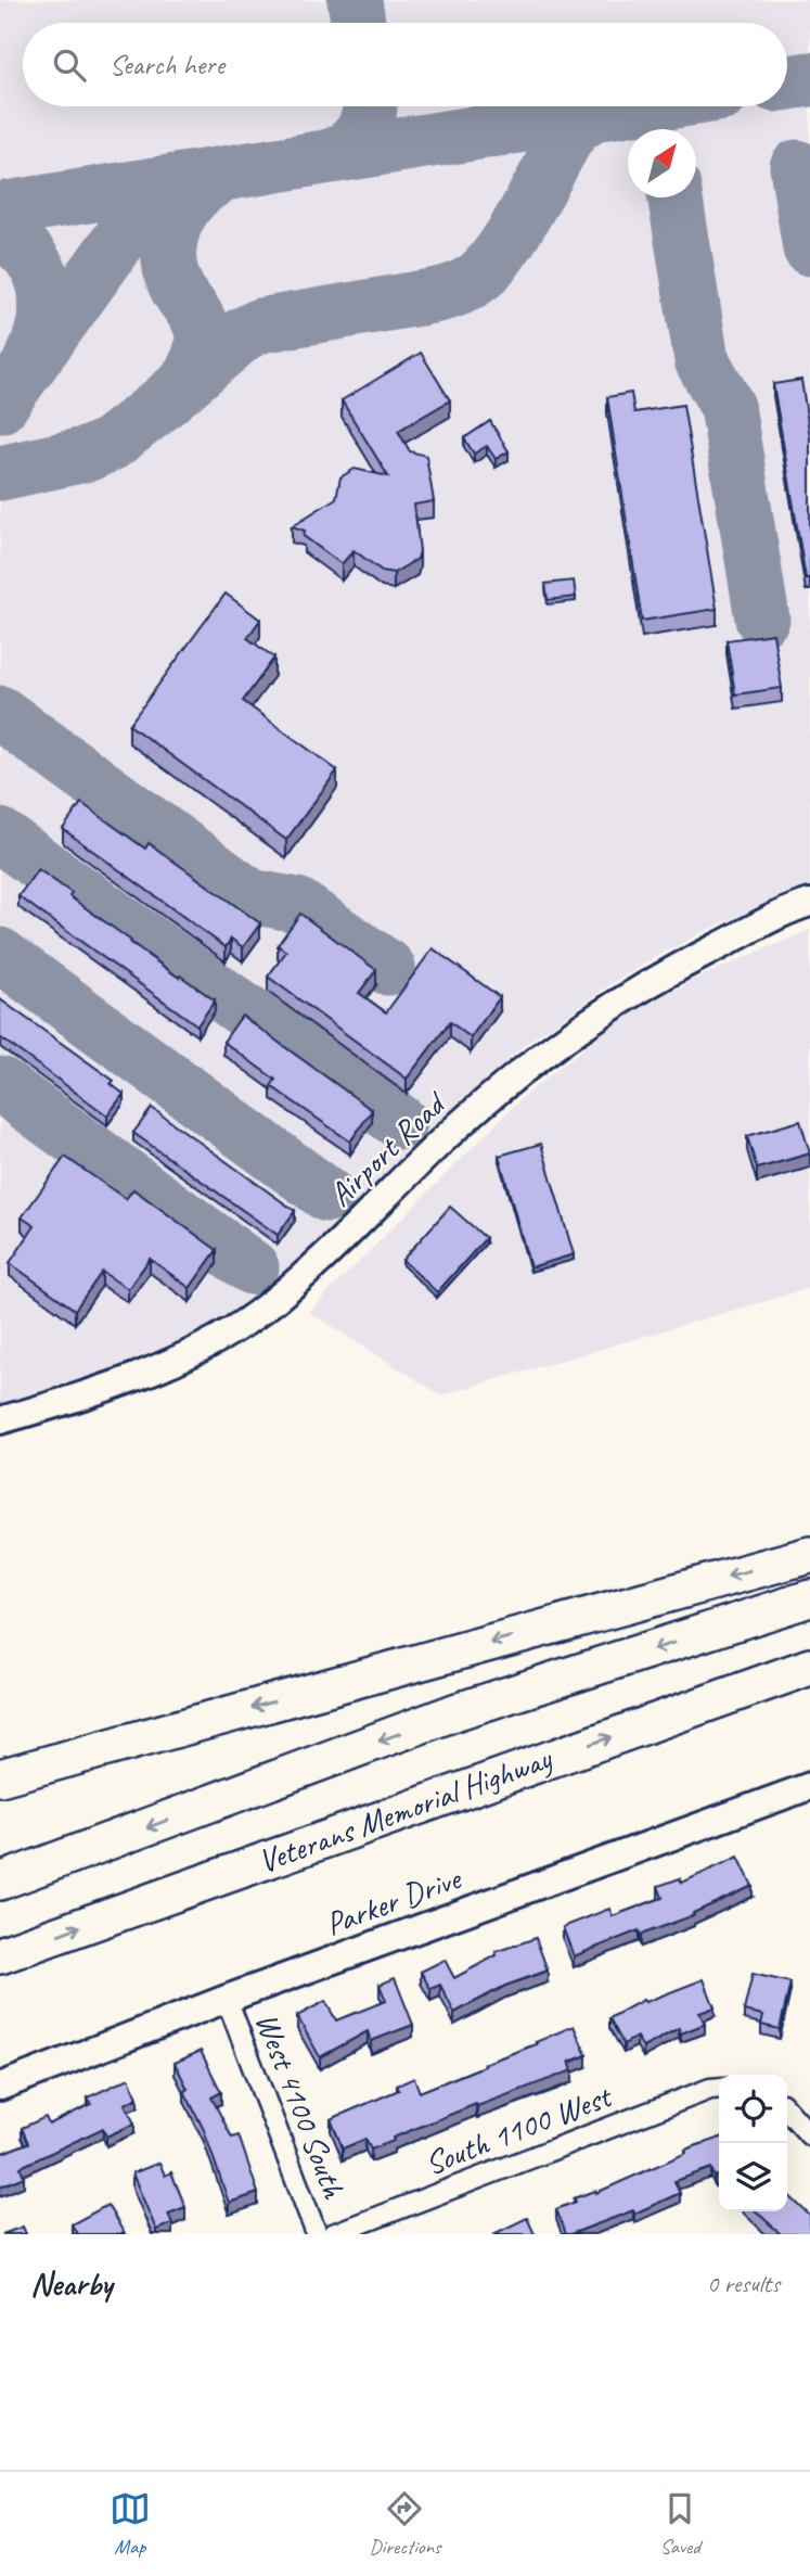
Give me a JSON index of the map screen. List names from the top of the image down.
{
  "streets": {
    "highway": ["Veterans Memorial Highway"],
    "street": [
      "Airport Road",
      "Parker Drive",
      "West 4100 South",
      "South 1100 West"
    ]
  },
  "crossings": [
    ["Parker Drive", "West 4100 South"]
  ],
  "north": "top right",
  "page": {
    "search": "Search here",
    "heading": ["Nearby", "0 results"],
    "nav": ["Map", "Directions", "Saved"]
  }
}
